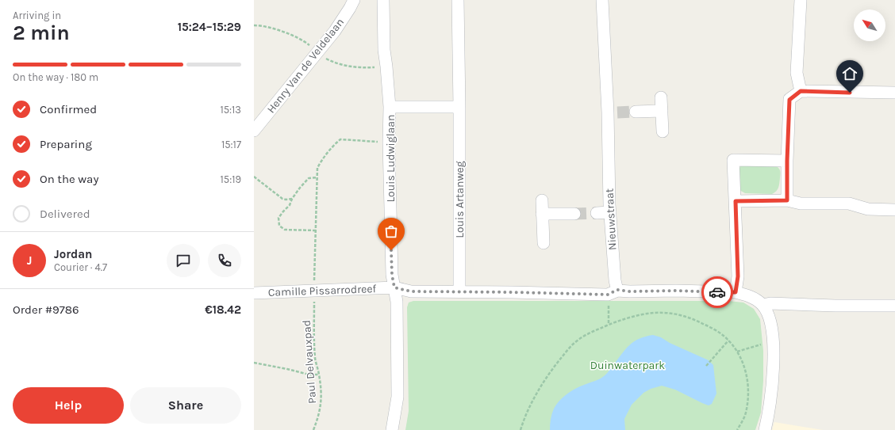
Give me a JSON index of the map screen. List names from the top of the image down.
{
  "streets": {
    "street": [
      "Henry Van de Veldelaan",
      "Louis Ludwiglaan",
      "Louis Artanweg",
      "Nieuwstraat",
      "Camille Pissarrodreef"
    ],
    "path": ["Paul Delvauxpad"]
  },
  "crossings": [
    ["Louis Ludwiglaan", "Camille Pissarrodreef"],
    ["Louis Ludwiglaan", "Paul Delvauxpad"],
    ["Louis Artanweg", "Camille Pissarrodreef"],
    ["Nieuwstraat", "Camille Pissarrodreef"],
    ["Camille Pissarrodreef", "Paul Delvauxpad"]
  ],
  "parks": ["Duinwaterpark"],
  "north": "top left",
  "page": {
    "heading": ["2 min", "Arriving in", "15:24–15:29"],
    "panel": [
      "Jordan",
      "Courier · 4.7",
      "Order #9786",
      "€18.42"
    ],
    "bar": "On the way · 180 m",
    "list": [
      ["Confirmed", "15:13"],
      ["Preparing", "15:17"],
      ["On the way", "15:19"],
      "Delivered"
    ],
    "round": "J",
    "buttons": ["Help", "Share"]
  }
}
